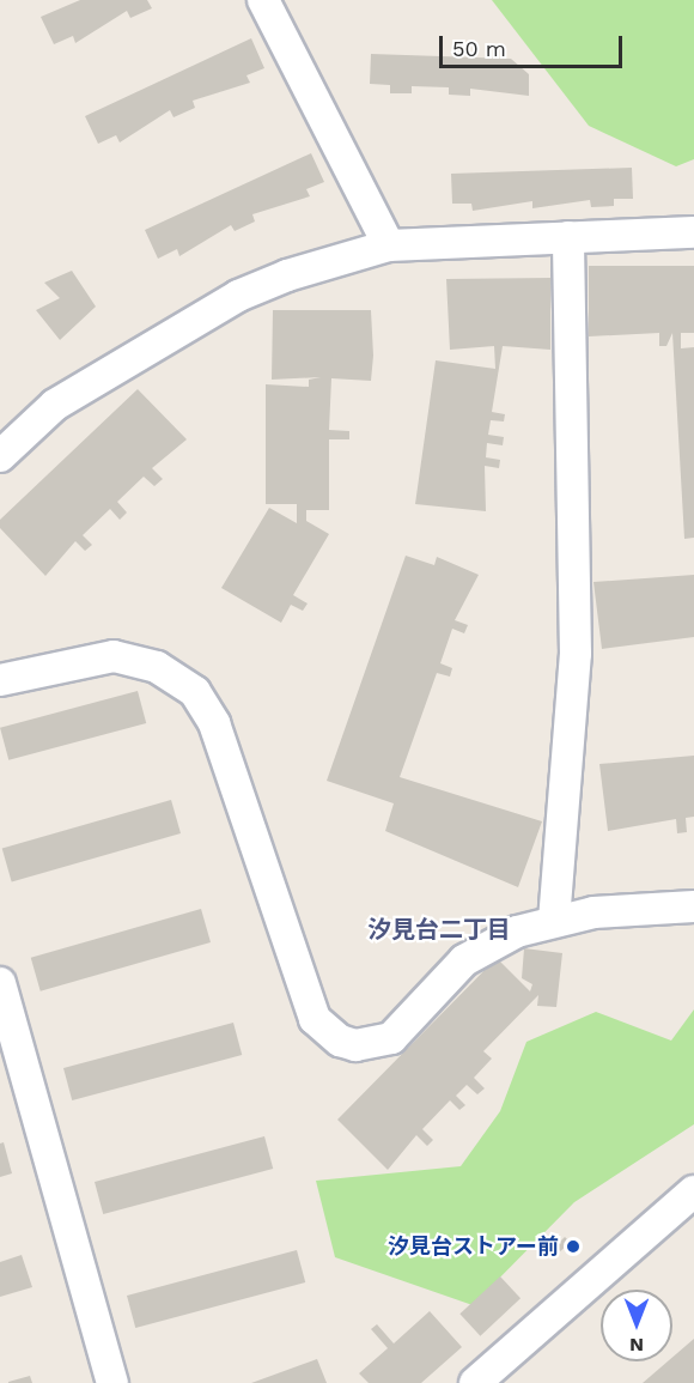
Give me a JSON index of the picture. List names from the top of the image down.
{
  "districts": ["汐見台二丁目"],
  "places": ["汐見台ストアー前"],
  "scale_bar": "50 m",
  "north": "bottom"
}
